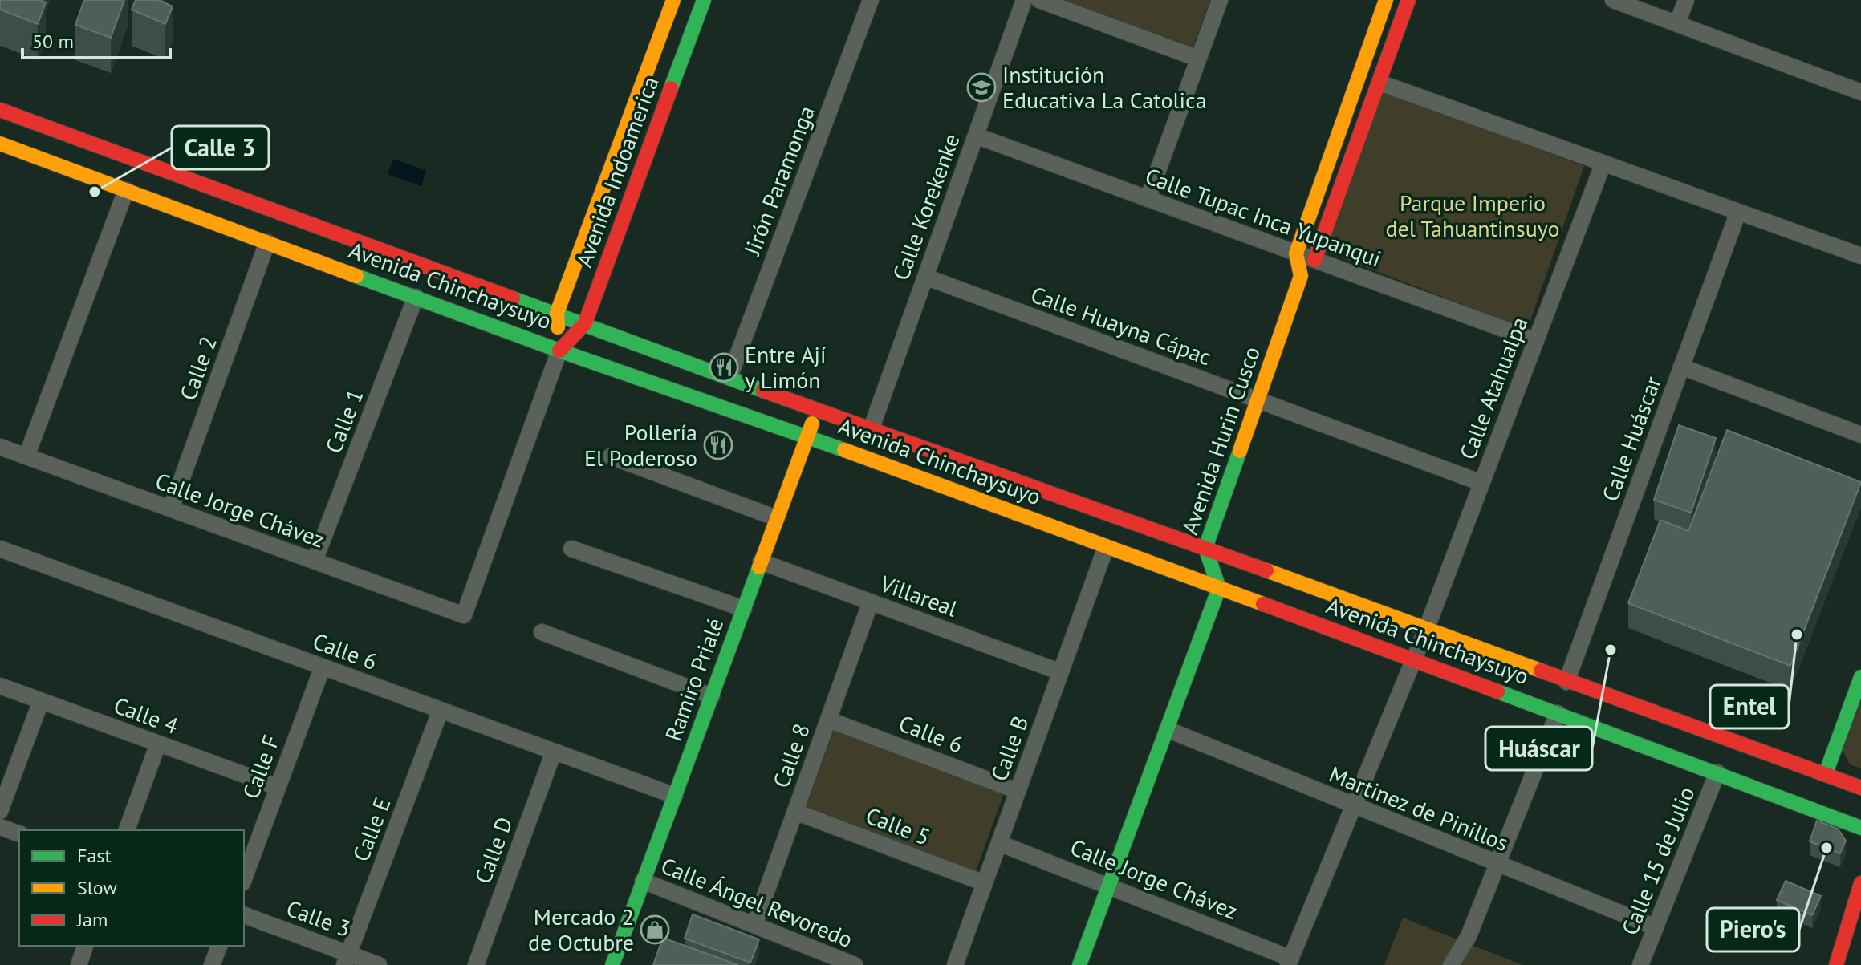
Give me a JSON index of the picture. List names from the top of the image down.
{
  "streets": {
    "main road": [
      "Avenida Indoamerica",
      "Avenida Chinchaysuyo",
      "Avenida Hurin Cusco",
      "Ramiro Prialé"
    ],
    "street": [
      "Jirón Paramonga",
      "Calle Korekenke",
      "Calle Tupac Inca Yupanqui",
      "Calle Huayna Cápac",
      "Calle 2",
      "Calle Atahualpa",
      "Calle 1",
      "Calle Huáscar",
      "Calle Jorge Chávez",
      "Villareal",
      "Calle 6",
      "Calle 4",
      "Calle B",
      "Calle 8",
      "Calle F",
      "Martinez de Pinillos",
      "Calle 5",
      "Calle E",
      "Calle D",
      "Calle 15 de Julio",
      "Calle Ángel Revoredo",
      "Calle 3"
    ]
  },
  "crossings": [
    ["Avenida Indoamerica", "Avenida Chinchaysuyo"],
    ["Avenida Indoamerica", "Calle Jorge Chávez"],
    ["Jirón Paramonga", "Avenida Chinchaysuyo"],
    ["Calle Korekenke", "Calle Tupac Inca Yupanqui"],
    ["Calle Korekenke", "Avenida Chinchaysuyo"],
    ["Calle Korekenke", "Calle Huayna Cápac"],
    ["Calle Tupac Inca Yupanqui", "Calle Atahualpa"],
    ["Calle Tupac Inca Yupanqui", "Avenida Hurin Cusco"],
    ["Avenida Chinchaysuyo", "Calle 2"],
    ["Avenida Chinchaysuyo", "Calle Atahualpa"],
    ["Avenida Chinchaysuyo", "Calle 1"],
    ["Avenida Chinchaysuyo", "Calle Huáscar"],
    ["Avenida Chinchaysuyo", "Avenida Hurin Cusco"],
    ["Avenida Chinchaysuyo", "Ramiro Prialé"],
    ["Avenida Chinchaysuyo", "Calle B"],
    ["Avenida Chinchaysuyo", "Calle 15 de Julio"],
    ["Calle Huayna Cápac", "Calle Atahualpa"],
    ["Calle Huayna Cápac", "Avenida Hurin Cusco"],
    ["Calle 2", "Calle Jorge Chávez"],
    ["Calle Atahualpa", "Calle Jorge Chávez"],
    ["Calle Atahualpa", "Martinez de Pinillos"],
    ["Calle 1", "Calle Jorge Chávez"],
    ["Calle Jorge Chávez", "Calle B"],
    ["Villareal", "Ramiro Prialé"],
    ["Villareal", "Calle B"],
    ["Villareal", "Calle 8"],
    ["Calle 6", "Ramiro Prialé"],
    ["Calle 6", "Calle B"],
    ["Calle 6", "Calle 8"],
    ["Calle 6", "Calle F"],
    ["Calle 6", "Calle E"],
    ["Calle 6", "Calle D"],
    ["Ramiro Prialé", "Calle Ángel Revoredo"],
    ["Calle 4", "Calle F"],
    ["Calle B", "Calle 5"],
    ["Calle 8", "Calle 5"],
    ["Calle 8", "Calle Ángel Revoredo"],
    ["Martinez de Pinillos", "Calle 15 de Julio"],
    ["Calle E", "Calle 3"]
  ],
  "parks": ["Parque Imperio del Tahuantinsuyo"],
  "places": {
    "school or university": ["Institución Educativa La Catolica"],
    "other": [
      "Calle 3",
      "Entel",
      "Huáscar",
      "Piero's"
    ],
    "restaurant": ["Entre Ají y Limón", "Pollería El Poderoso"],
    "shop": ["Mercado 2 de Octubre"]
  },
  "legend": ["Fast", "Slow", "Jam"],
  "scale_bar": "50 m"
}
